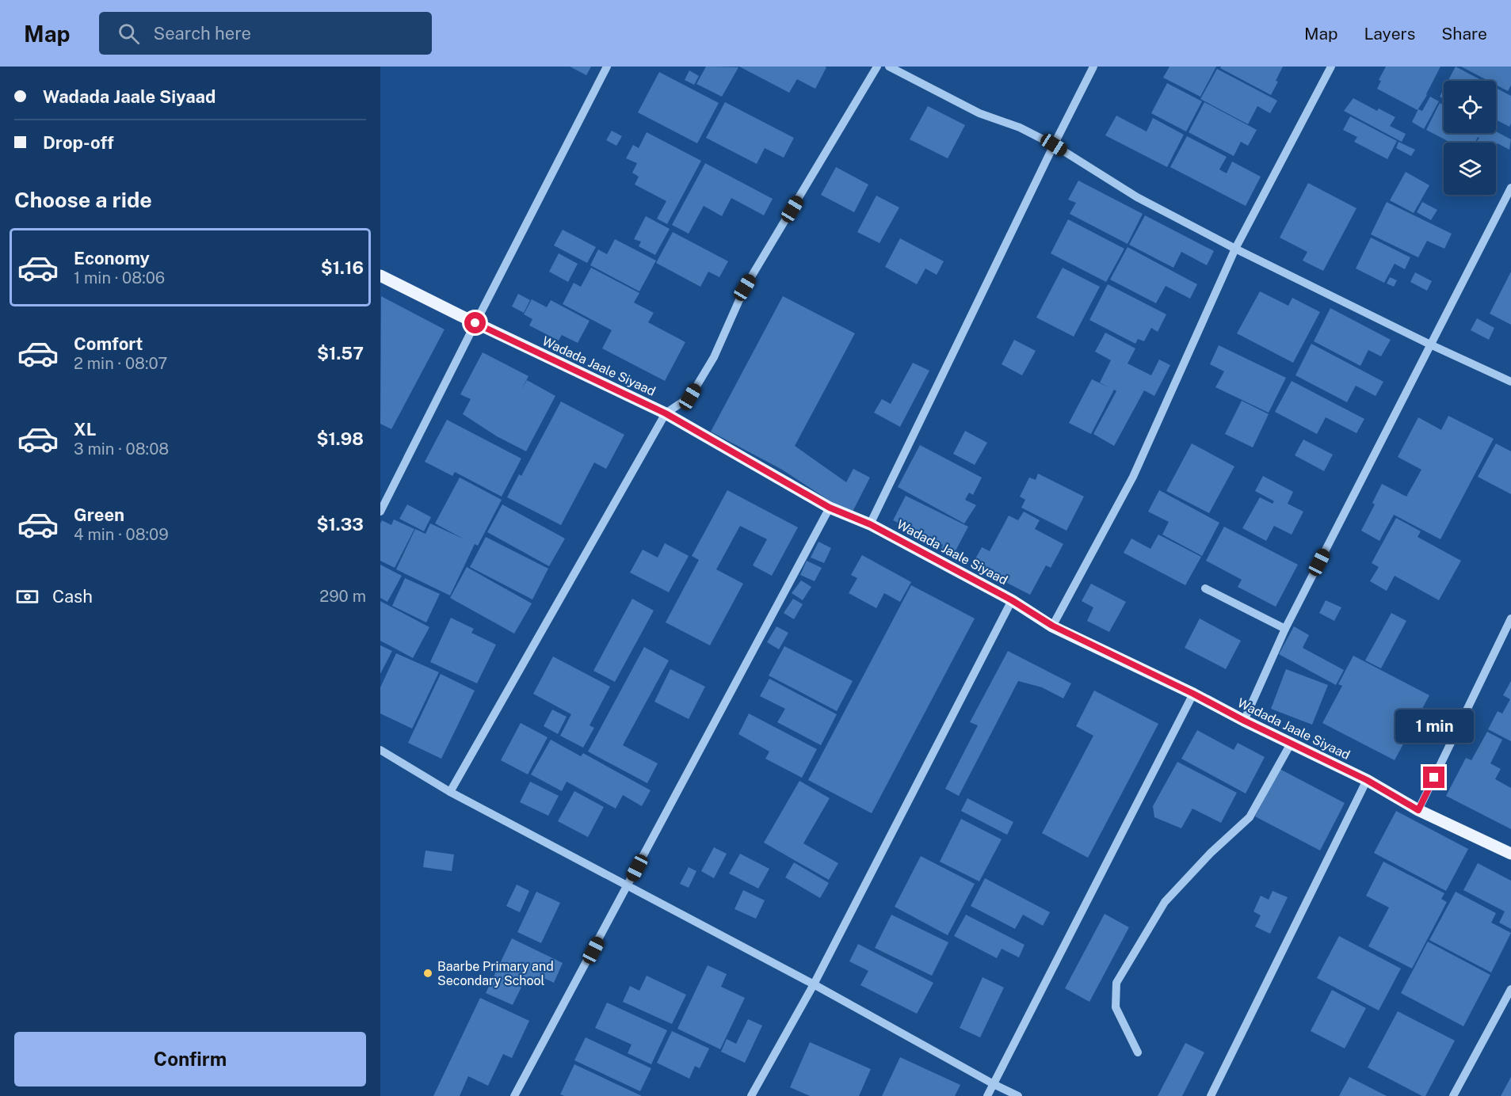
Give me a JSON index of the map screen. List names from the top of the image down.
{
  "streets": {
    "main road": ["Wadada Jaale Siyaad"]
  },
  "places": ["Baarbe Primary and Secondary School"],
  "page": {
    "header": "Map",
    "search": "Search here",
    "nav": ["Map", "Layers", "Share"],
    "banner": ["Wadada Jaale Siyaad", "Drop-off"],
    "heading": "Choose a ride",
    "list": [
      {
        "name": "Economy",
        "note": "1 min · 08:06",
        "value": "$1.16"
      },
      {
        "name": "Comfort",
        "note": "2 min · 08:07",
        "value": "$1.57"
      },
      {
        "name": "XL",
        "note": "3 min · 08:08",
        "value": "$1.98"
      },
      {
        "name": "Green",
        "note": "4 min · 08:09",
        "value": "$1.33"
      }
    ],
    "pay": ["Cash", "290 m"],
    "bubble": "1 min",
    "buttons": "Confirm"
  }
}
